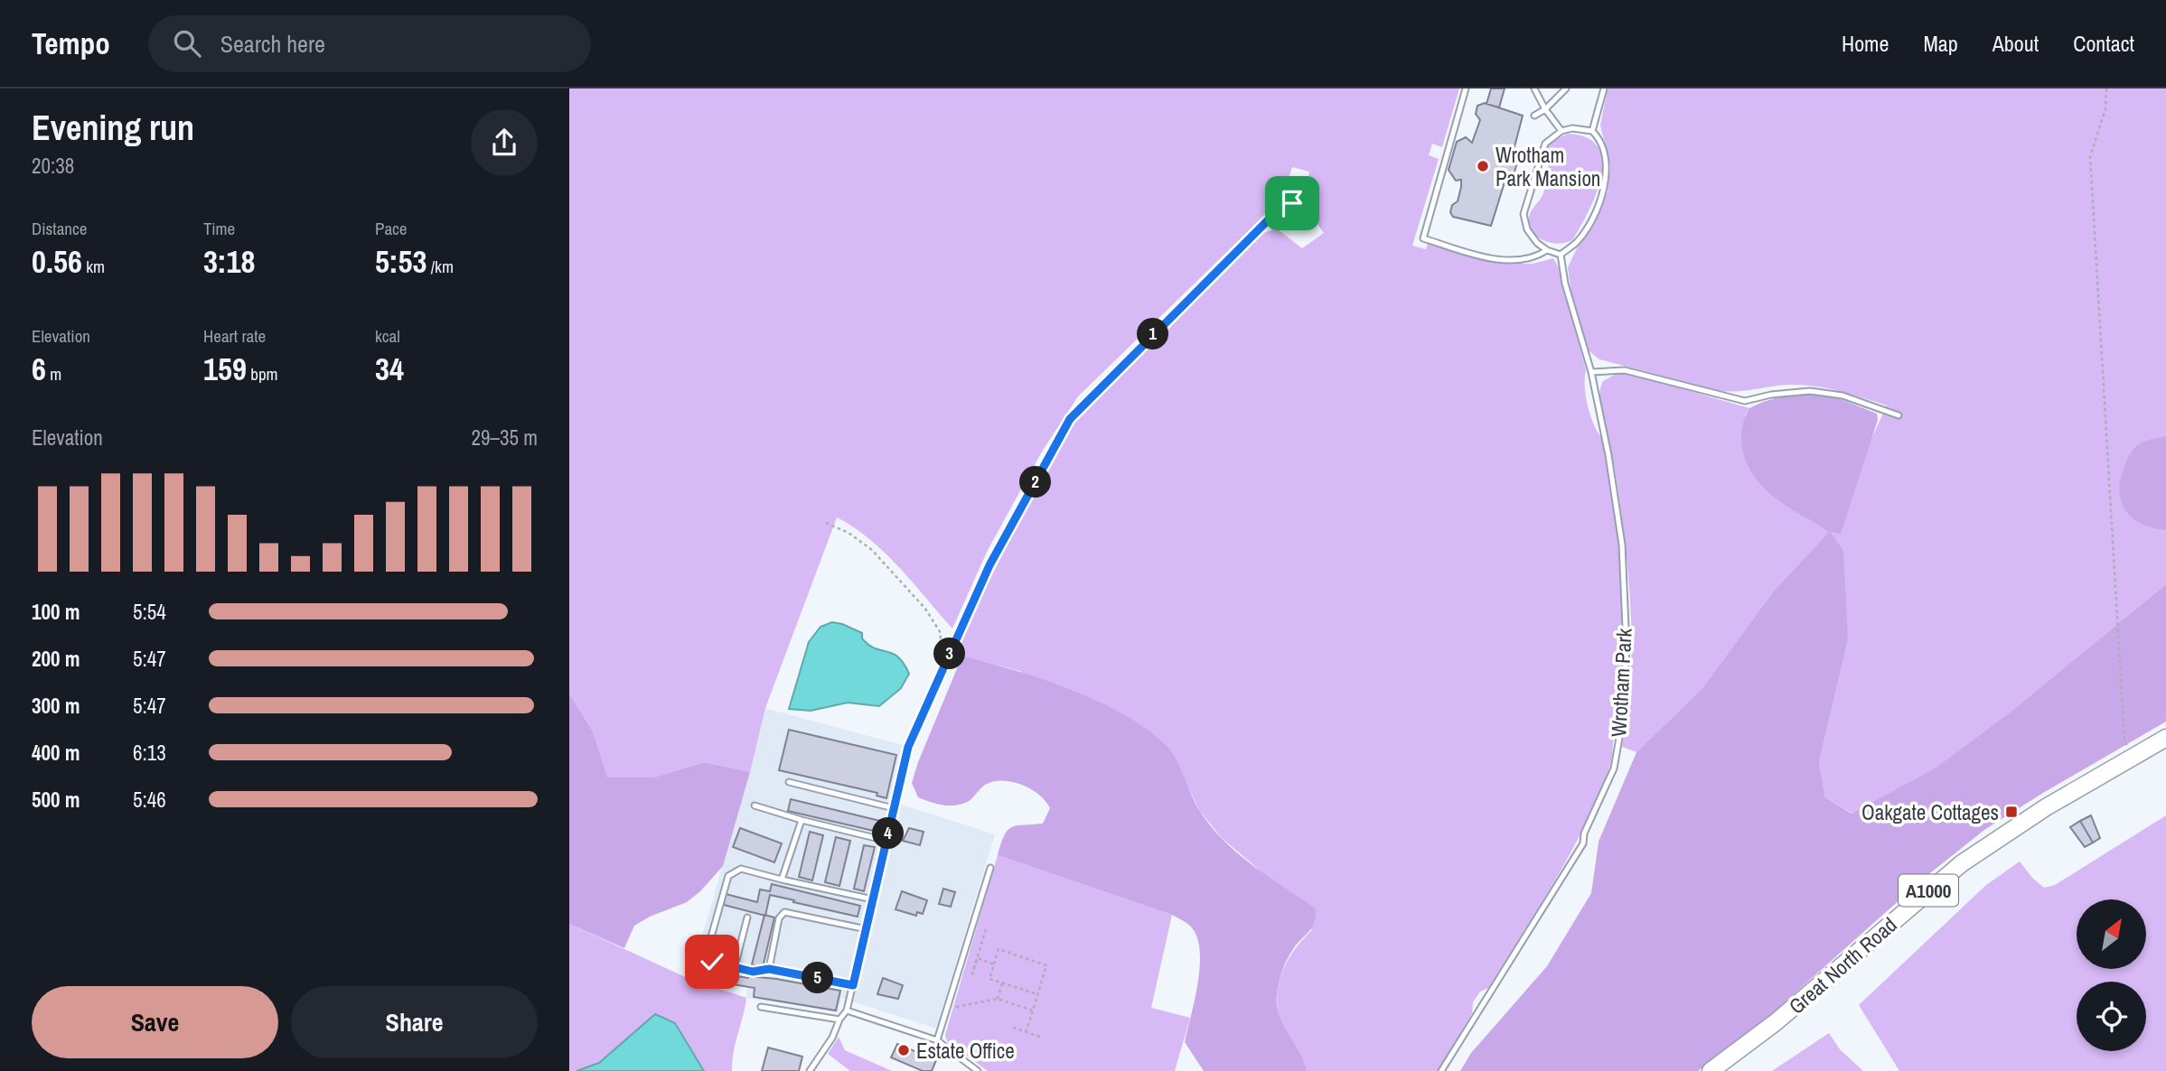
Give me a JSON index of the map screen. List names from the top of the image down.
{
  "streets": {
    "main road": ["A1000", "Great North Road"],
    "lane": ["Wrotham Park"]
  },
  "places": {
    "other": ["Wrotham Park Mansion", "Estate Office"],
    "transit": ["Oakgate Cottages"]
  },
  "north": "top right",
  "page": {
    "header": "Tempo",
    "search": "Search here",
    "nav": [
      "Home",
      "Map",
      "About",
      "Contact"
    ],
    "heading": ["Evening run", "20:38"],
    "stats": [
      ["Distance", "0.56 km"],
      ["Time", "3:18"],
      ["Pace", "5:53 /km"],
      ["Elevation", "6 m"],
      ["Heart rate", "159 bpm"],
      ["kcal", "34"]
    ],
    "pins": [
      "1",
      "2",
      "3",
      "4",
      "5"
    ],
    "chart": ["Elevation", "29–35 m"],
    "list": [
      {
        "name": "100 m",
        "note": "5:54"
      },
      {
        "name": "200 m",
        "note": "5:47"
      },
      {
        "name": "300 m",
        "note": "5:47"
      },
      {
        "name": "400 m",
        "note": "6:13"
      },
      {
        "name": "500 m",
        "note": "5:46"
      }
    ],
    "buttons": ["Save", "Share"]
  }
}
